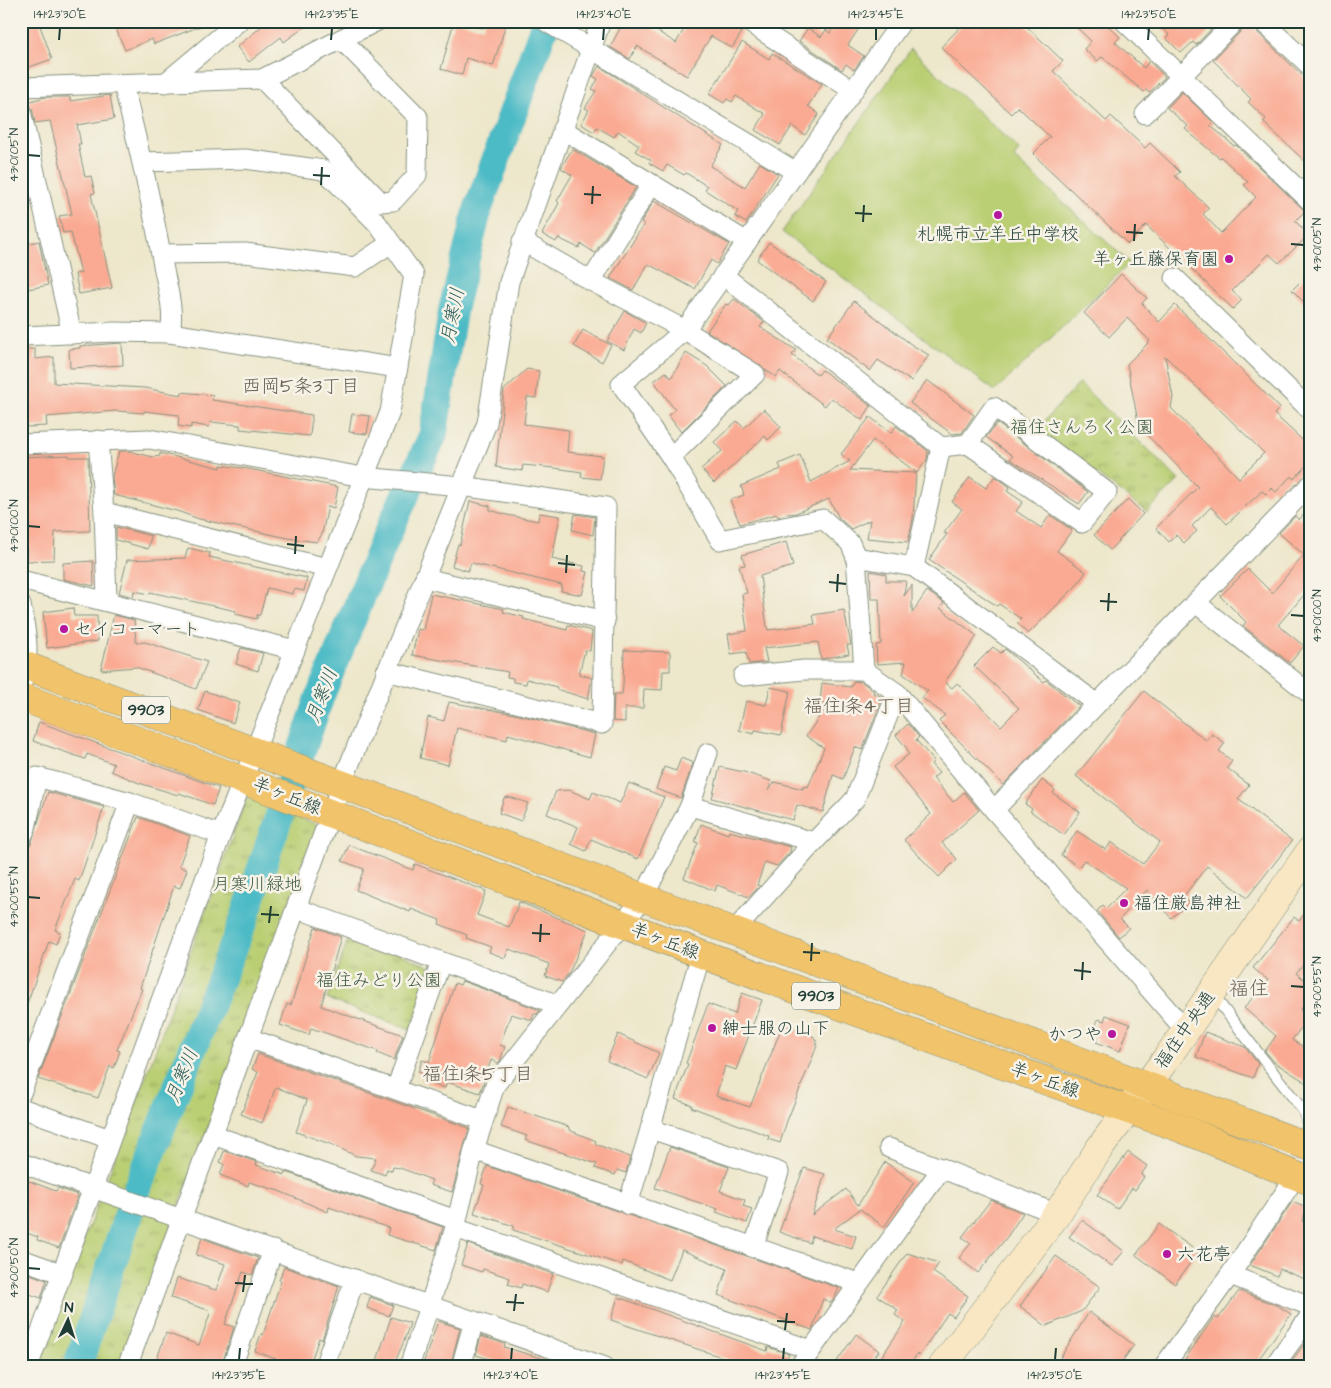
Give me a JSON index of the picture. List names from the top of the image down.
{
  "streets": {
    "main road": ["9903", "羊ヶ丘線"],
    "street": ["福住中央通"]
  },
  "crossings": [
    ["羊ヶ丘線", "福住中央通"]
  ],
  "districts": [
    "西岡5条3丁目",
    "福住1条4丁目",
    "福住",
    "福住1条5丁目"
  ],
  "water": ["月寒川"],
  "parks": ["福住さんろく公園", "月寒川緑地", "福住みどり公園"],
  "places": [
    "札幌市立羊丘中学校",
    "羊ヶ丘藤保育園",
    "セイコーマート",
    "福住厳島神社",
    "紳士服の山下",
    "かつや",
    "六花亭"
  ],
  "north": "top",
  "coordinates": [
    "141°23'30\"E",
    "141°23'35\"E",
    "141°23'40\"E",
    "141°23'45\"E",
    "141°23'50\"E",
    "43°01'05\"N",
    "43°01'00\"N",
    "43°00'55\"N",
    "43°00'50\"N"
  ]
}
